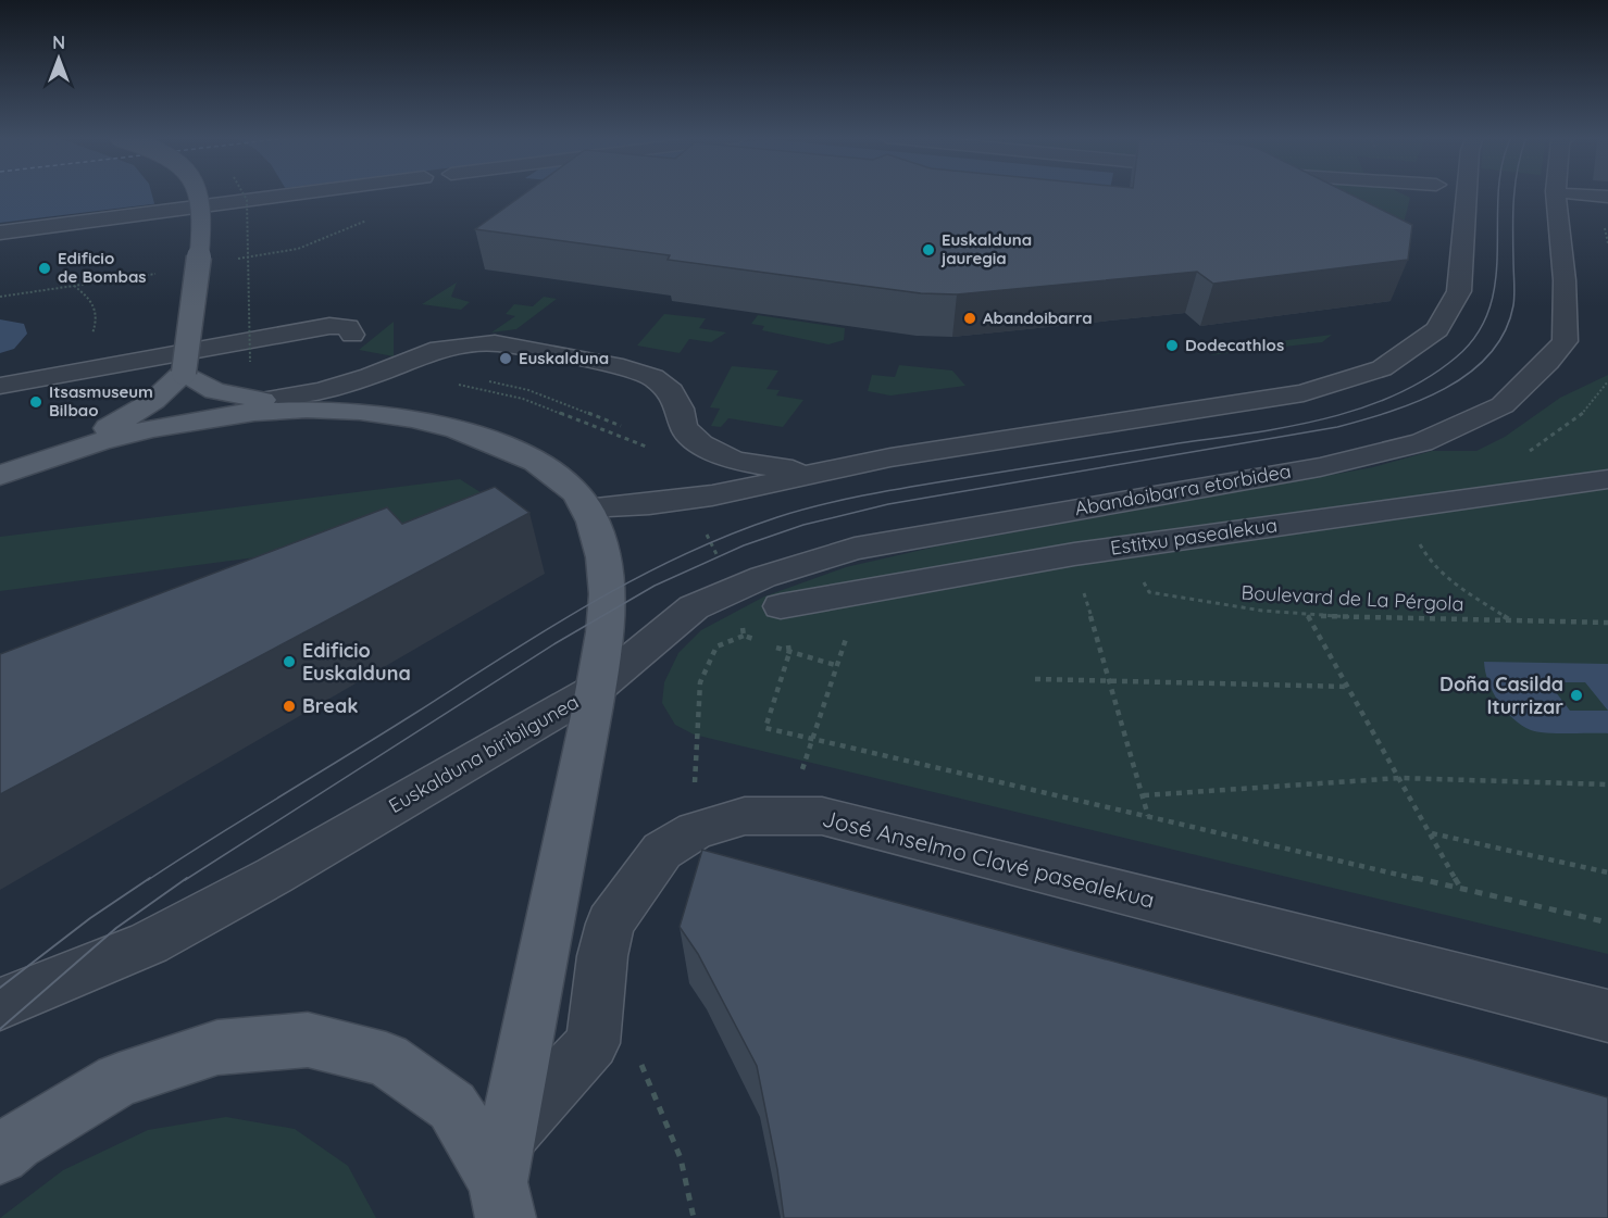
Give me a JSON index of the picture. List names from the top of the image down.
{
  "streets": {
    "main road": ["Euskalduna biribilgunea"],
    "street": ["Abandoibarra etorbidea", "Estitxu pasealekua", "José Anselmo Clavé pasealekua"],
    "path": ["Boulevard de La Pérgola"]
  },
  "crossings": [
    ["Abandoibarra etorbidea", "Euskalduna biribilgunea"],
    ["Estitxu pasealekua", "Boulevard de La Pérgola"]
  ],
  "places": [
    "Euskalduna jauregia",
    "Edificio de Bombas",
    "Abandoibarra",
    "Dodecathlos",
    "Euskalduna",
    "Itsasmuseum Bilbao",
    "Edificio Euskalduna",
    "Doña Casilda Iturrizar",
    "Break"
  ],
  "north": "top"
}
